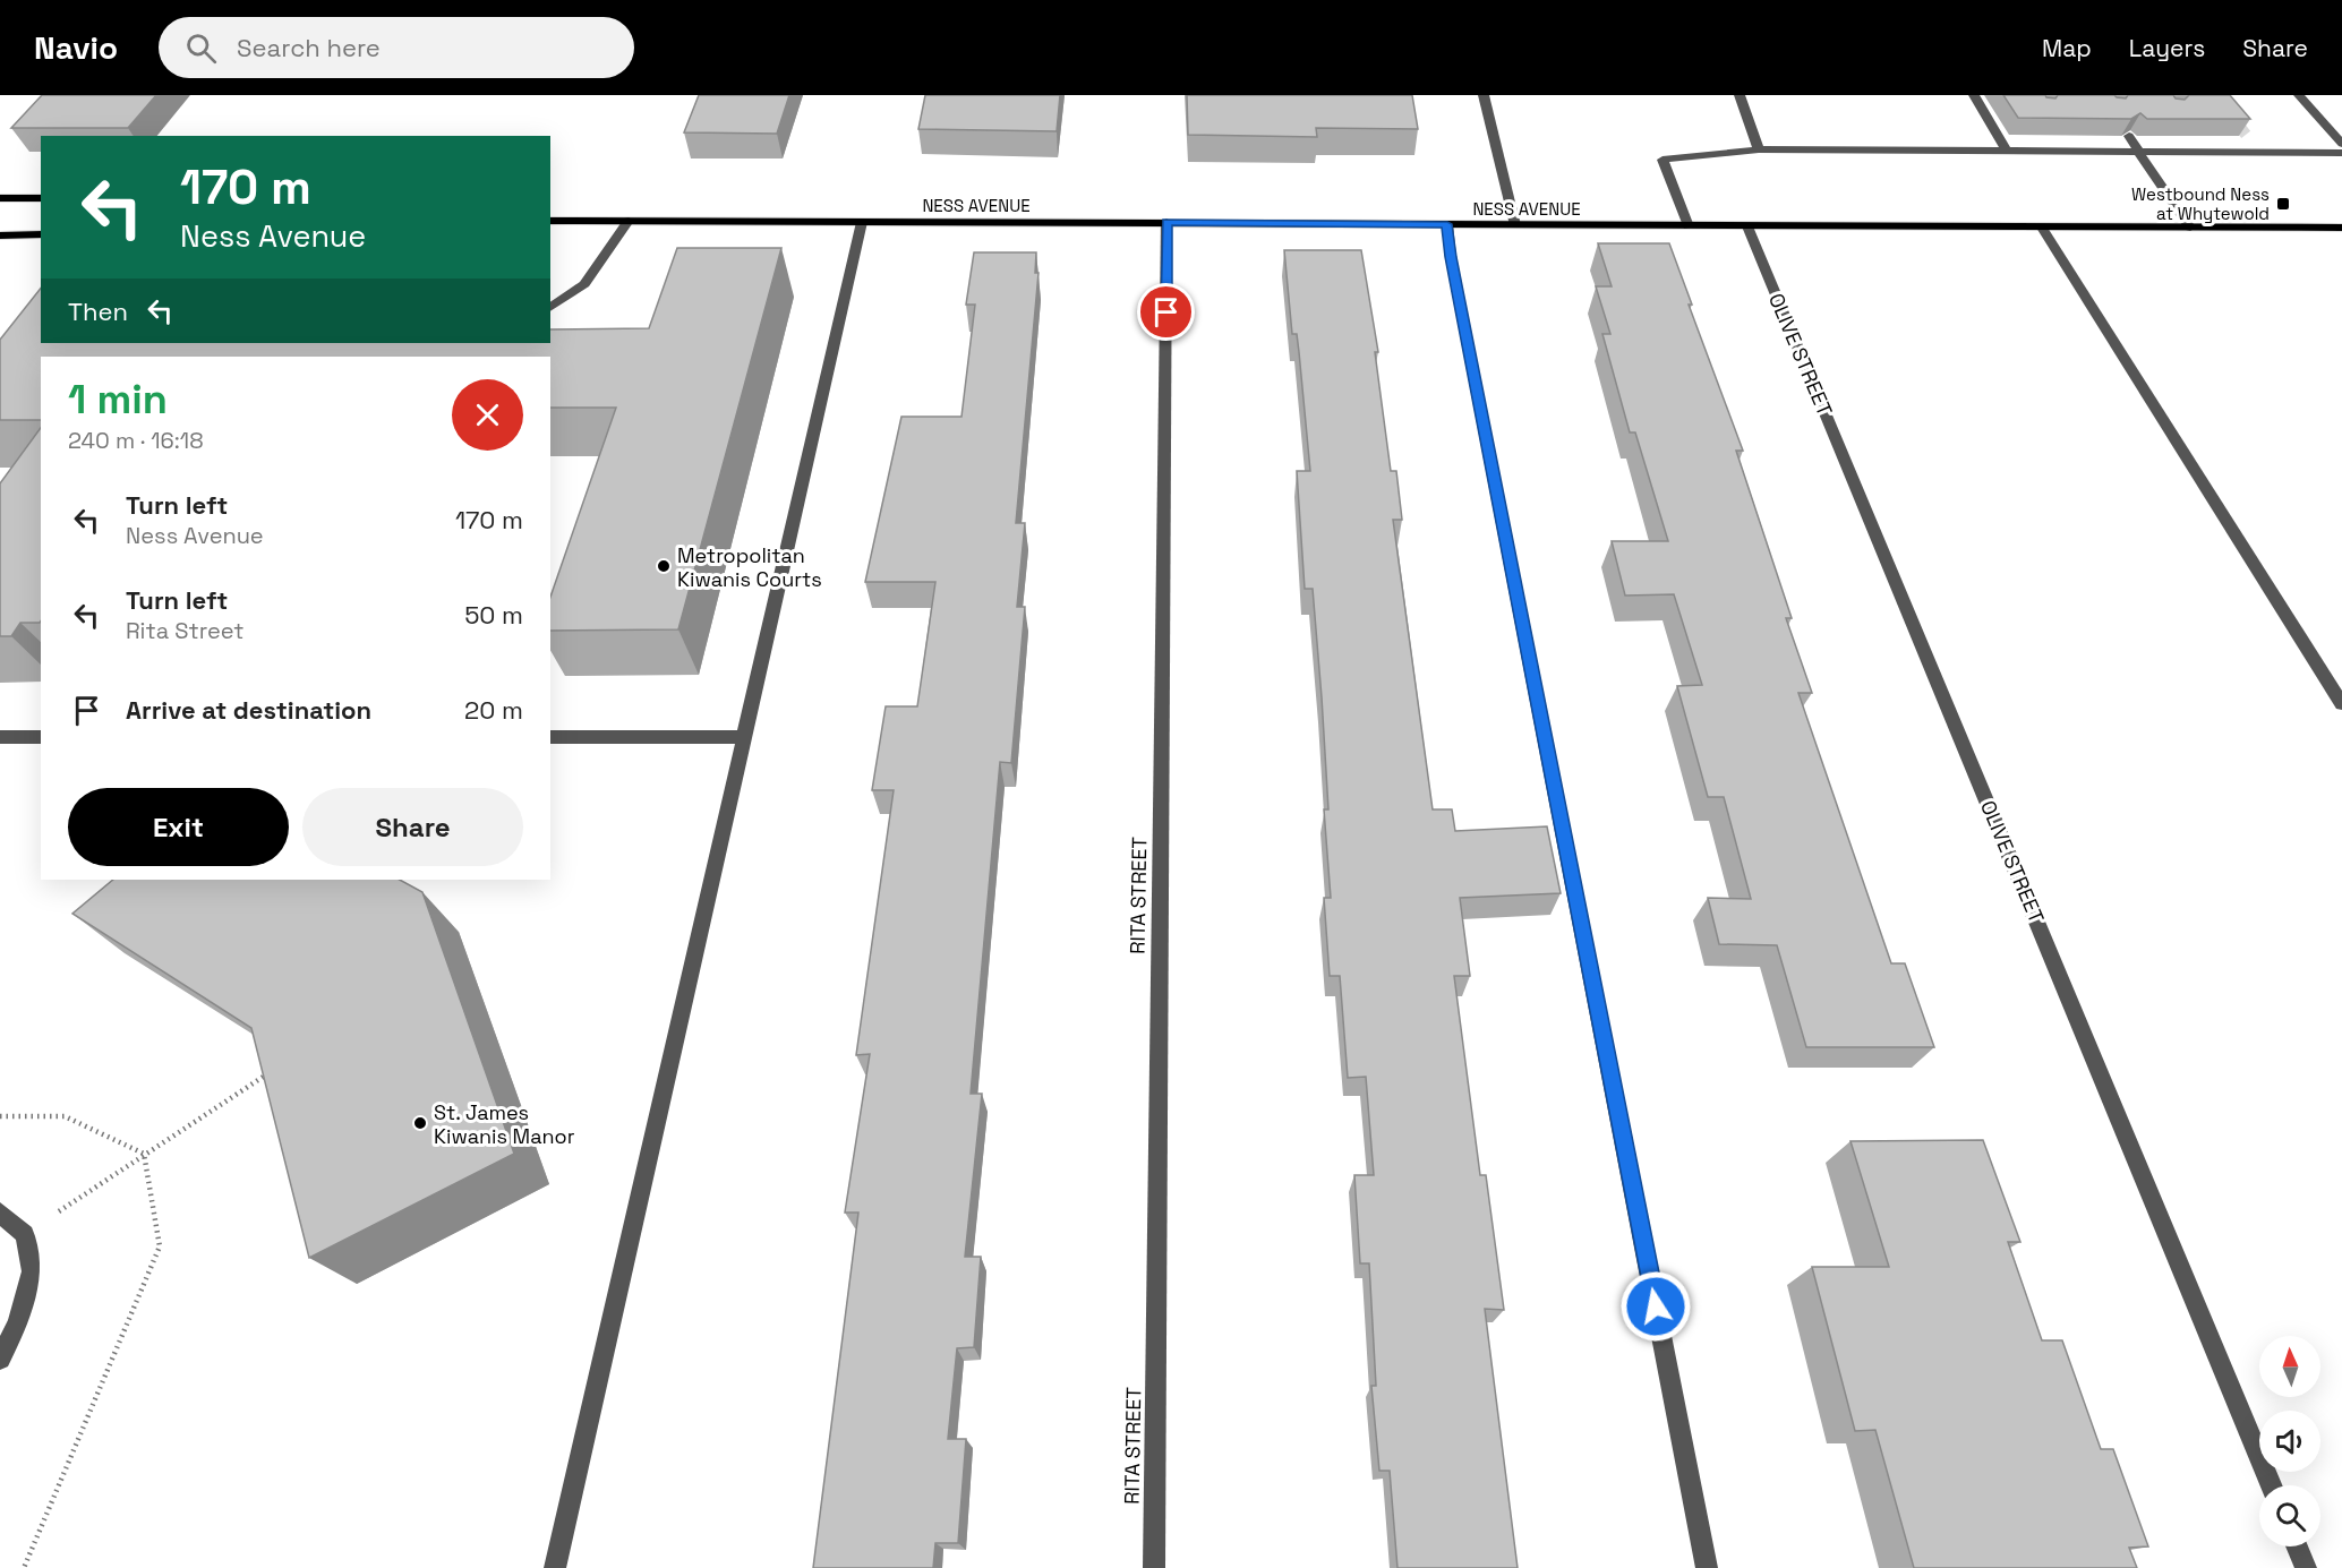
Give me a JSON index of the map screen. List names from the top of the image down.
{
  "streets": {
    "main road": ["NESS AVENUE"],
    "street": ["OLIVE STREET", "RITA STREET"]
  },
  "crossings": [
    ["NESS AVENUE", "OLIVE STREET"],
    ["NESS AVENUE", "RITA STREET"]
  ],
  "places": {
    "transit": ["Westbound Ness at Whytewold"],
    "other": ["Metropolitan Kiwanis Courts", "St. James Kiwanis Manor"]
  },
  "north": "top",
  "page": {
    "header": "Navio",
    "search": "Search here",
    "nav": ["Map", "Layers", "Share"],
    "turn": ["170 m", "Ness Avenue"],
    "then": "Then",
    "heading": ["1 min", "240 m · 16:18"],
    "list": [
      {
        "name": "Turn left",
        "note": "Ness Avenue",
        "value": "170 m"
      },
      {
        "name": "Turn left",
        "note": "Rita Street",
        "value": "50 m"
      },
      {
        "name": "Arrive at destination",
        "value": "20 m"
      }
    ],
    "buttons": ["Exit", "Share"]
  }
}
